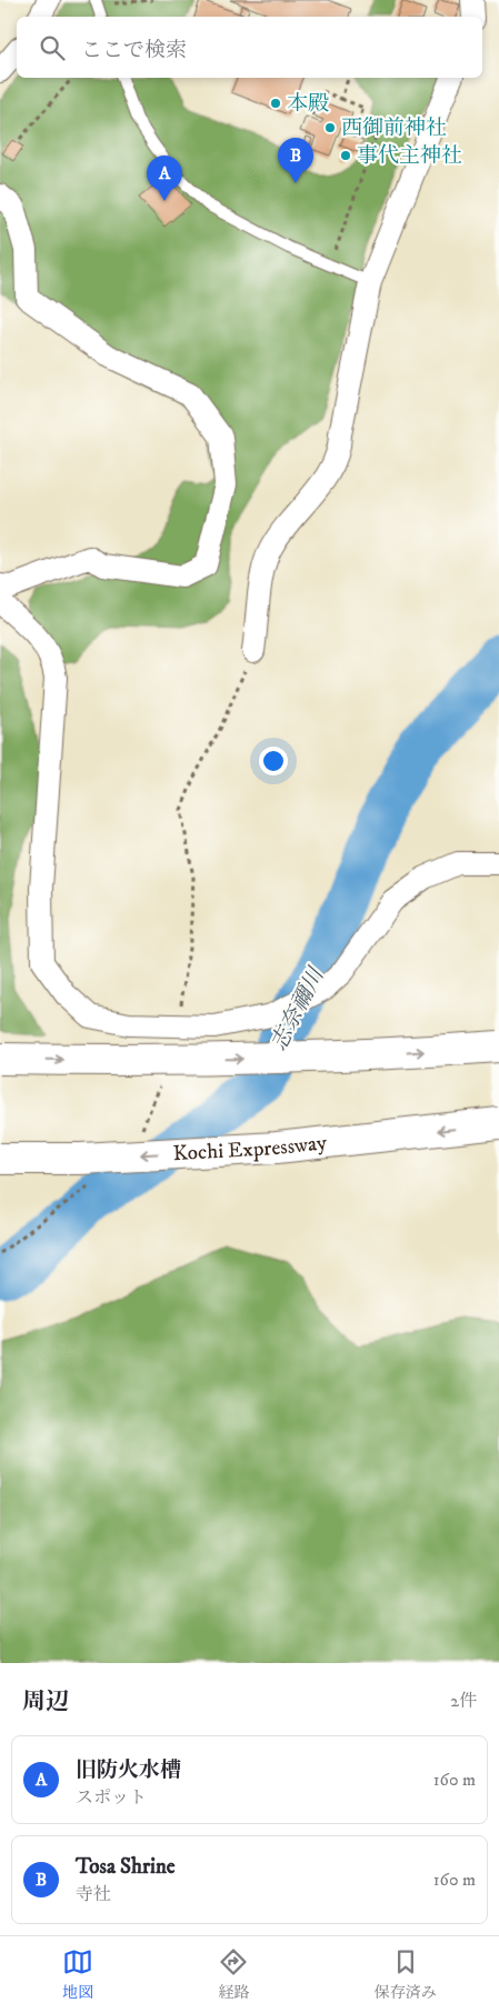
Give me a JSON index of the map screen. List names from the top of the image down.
{
  "streets": {
    "highway": ["Kochi Expressway"]
  },
  "water": ["志奈禰川"],
  "places": ["本殿", "西御前神社", "事代主神社"],
  "page": {
    "search": "ここで検索",
    "pins": ["B", "A"],
    "heading": ["周辺", "2件"],
    "list": [
      {
        "mark": "A",
        "name": "旧防火水槽",
        "note": "スポット",
        "value": "160 m"
      },
      {
        "mark": "B",
        "name": "Tosa Shrine",
        "note": "寺社",
        "value": "160 m"
      }
    ],
    "nav": ["地図", "経路", "保存済み"]
  }
}
